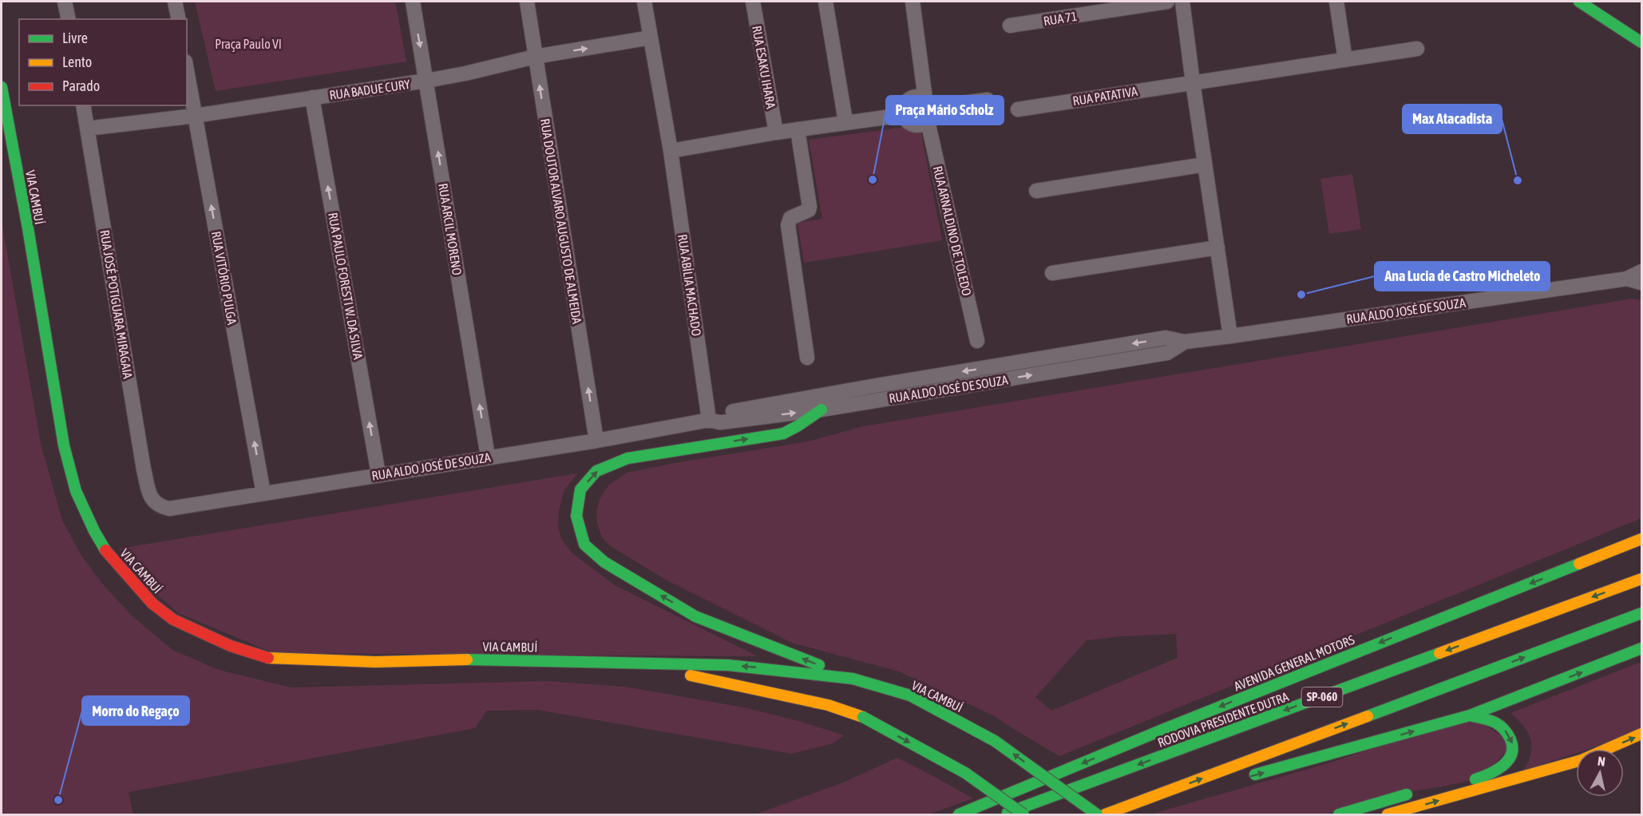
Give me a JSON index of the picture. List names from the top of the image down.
{
  "streets": {
    "main road": [
      "VIA CAMBUÍ",
      "AVENIDA GENERAL MOTORS",
      "SP-060",
      "RODOVIA PRESIDENTE DUTRA"
    ],
    "street": [
      "RUA 71",
      "RUA ESAKU IHARA",
      "RUA BADUE CURY",
      "RUA PATATIVA",
      "RUA DOUTOR ALVARO AUGUSTO DE ALMEIDA",
      "RUA ARCIL MORENO",
      "RUA ARNALDINO DE TOLEDO",
      "RUA VITÓRIO PULGA",
      "RUA ABÍLIA MACHADO",
      "RUA PAULO FORESTI W. DA SILVA",
      "RUA JOSÉ POTIGUARA MIRAGAIA",
      "RUA ALDO JOSÉ DE SOUZA"
    ]
  },
  "crossings": [
    ["RUA BADUE CURY", "RUA DOUTOR ALVARO AUGUSTO DE ALMEIDA"],
    ["RUA BADUE CURY", "RUA ARCIL MORENO"],
    ["RUA BADUE CURY", "RUA VITÓRIO PULGA"],
    ["RUA BADUE CURY", "RUA ABÍLIA MACHADO"],
    ["RUA BADUE CURY", "RUA PAULO FORESTI W. DA SILVA"],
    ["RUA BADUE CURY", "RUA JOSÉ POTIGUARA MIRAGAIA"],
    ["RUA DOUTOR ALVARO AUGUSTO DE ALMEIDA", "RUA ALDO JOSÉ DE SOUZA"],
    ["RUA ARCIL MORENO", "RUA ALDO JOSÉ DE SOUZA"],
    ["RUA VITÓRIO PULGA", "RUA ALDO JOSÉ DE SOUZA"],
    ["RUA ABÍLIA MACHADO", "RUA ALDO JOSÉ DE SOUZA"],
    ["RUA PAULO FORESTI W. DA SILVA", "RUA ALDO JOSÉ DE SOUZA"],
    ["RUA JOSÉ POTIGUARA MIRAGAIA", "RUA ALDO JOSÉ DE SOUZA"]
  ],
  "one_way": ["RUA DOUTOR ALVARO AUGUSTO DE ALMEIDA", "RUA VITÓRIO PULGA", "RUA PAULO FORESTI W. DA SILVA"],
  "parks": ["Praça Paulo VI"],
  "places": [
    "Praça Mário Scholz",
    "Max Atacadista",
    "Ana Lucia de Castro Micheleto",
    "Morro do Regaço"
  ],
  "legend": ["Livre", "Lento", "Parado"],
  "north": "top"
}
